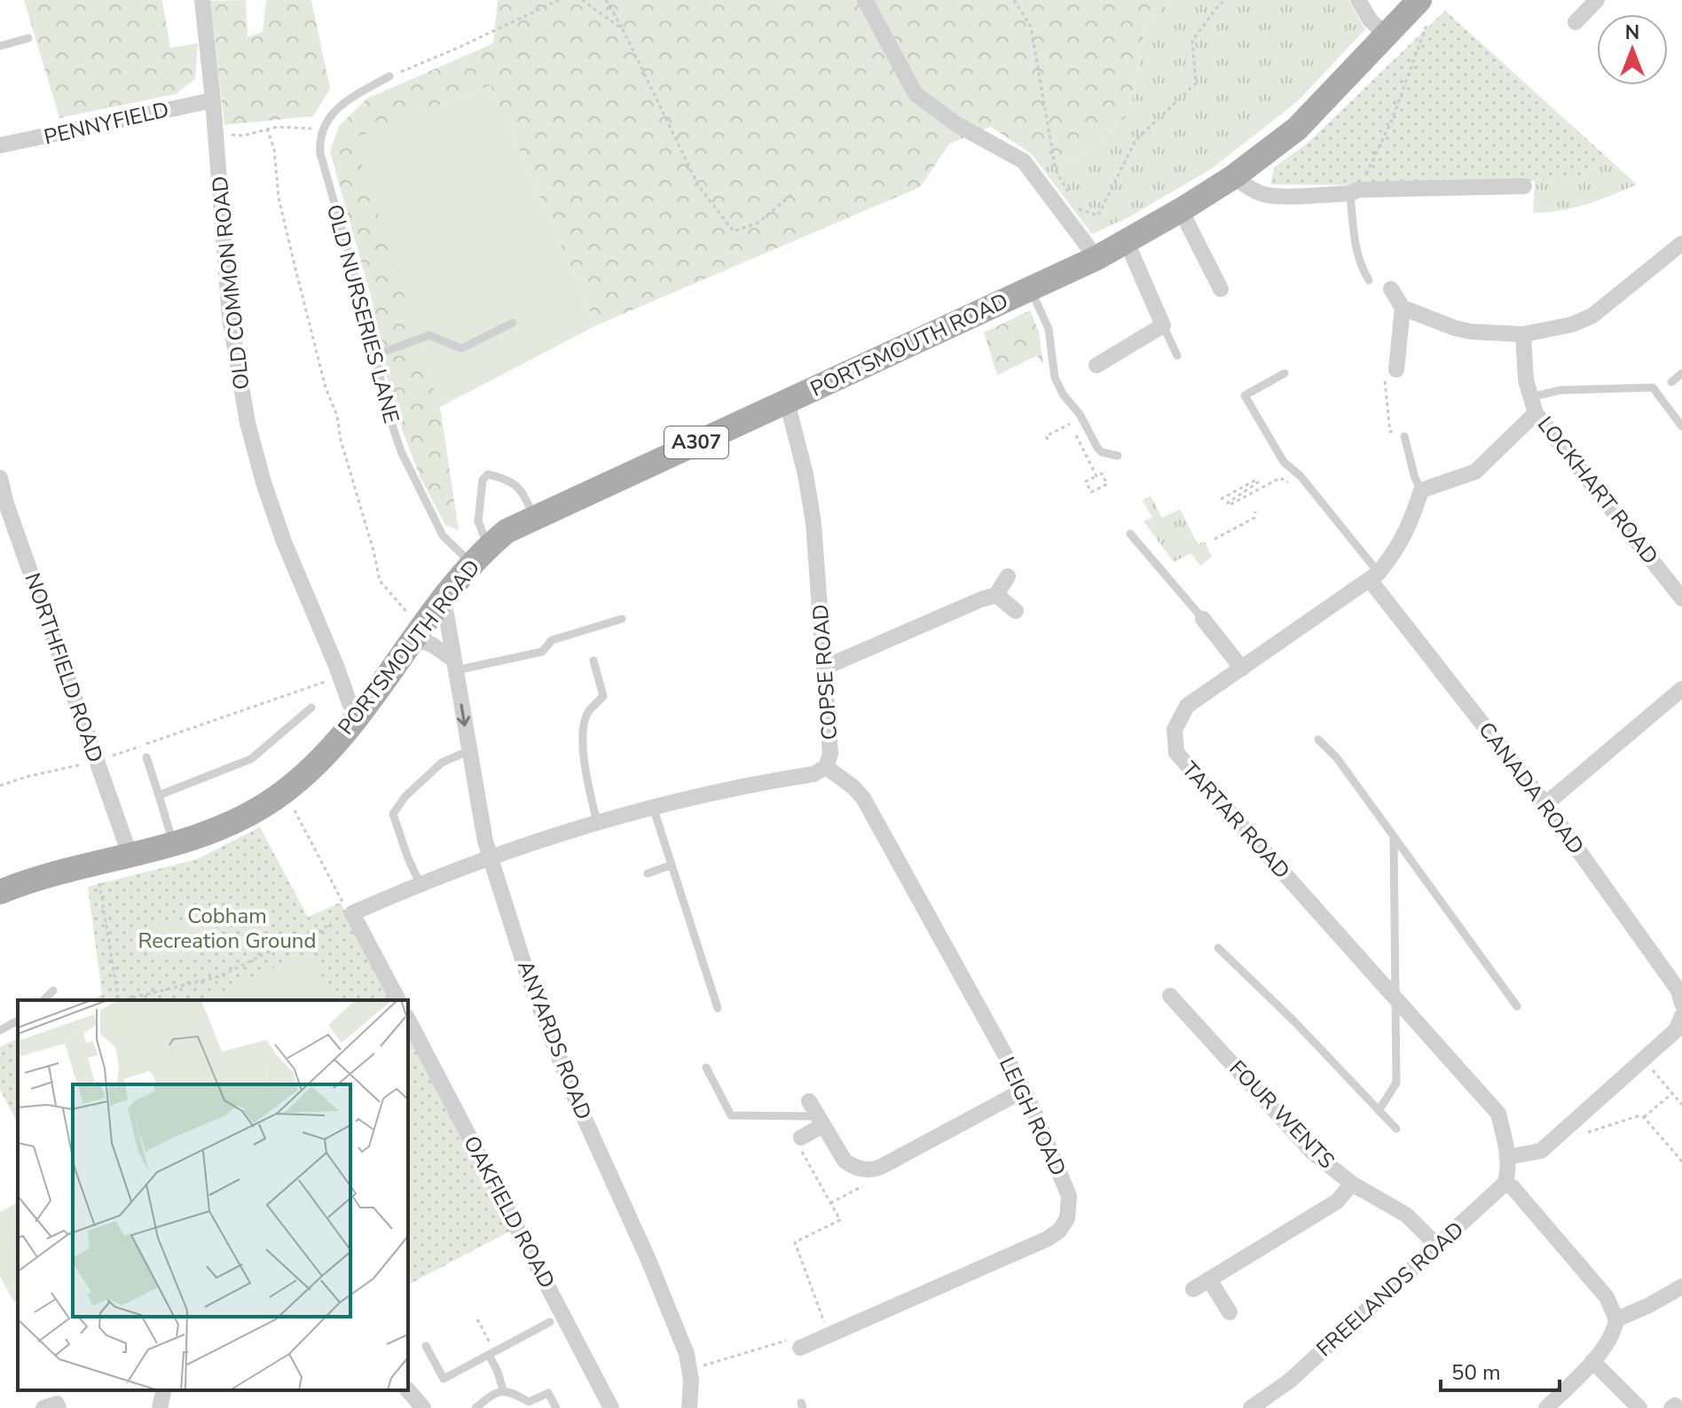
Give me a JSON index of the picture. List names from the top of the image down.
{
  "streets": {
    "main road": ["PORTSMOUTH ROAD", "A307"],
    "street": [
      "PENNYFIELD",
      "OLD COMMON ROAD",
      "LOCKHART ROAD",
      "NORTHFIELD ROAD",
      "COPSE ROAD",
      "CANADA ROAD",
      "TARTAR ROAD",
      "ANYARDS ROAD",
      "FOUR WENTS",
      "LEIGH ROAD",
      "OAKFIELD ROAD",
      "FREELANDS ROAD"
    ],
    "lane": ["OLD NURSERIES LANE"]
  },
  "crossings": [
    ["PENNYFIELD", "OLD COMMON ROAD"],
    ["OLD COMMON ROAD", "PORTSMOUTH ROAD"],
    ["OLD NURSERIES LANE", "PORTSMOUTH ROAD"],
    ["PORTSMOUTH ROAD", "NORTHFIELD ROAD"],
    ["PORTSMOUTH ROAD", "COPSE ROAD"],
    ["PORTSMOUTH ROAD", "ANYARDS ROAD"],
    ["COPSE ROAD", "ANYARDS ROAD"],
    ["COPSE ROAD", "LEIGH ROAD"],
    ["CANADA ROAD", "TARTAR ROAD"],
    ["FOUR WENTS", "FREELANDS ROAD"]
  ],
  "parks": ["Cobham Recreation Ground"],
  "scale_bar": "50 m",
  "north": "top"
}
